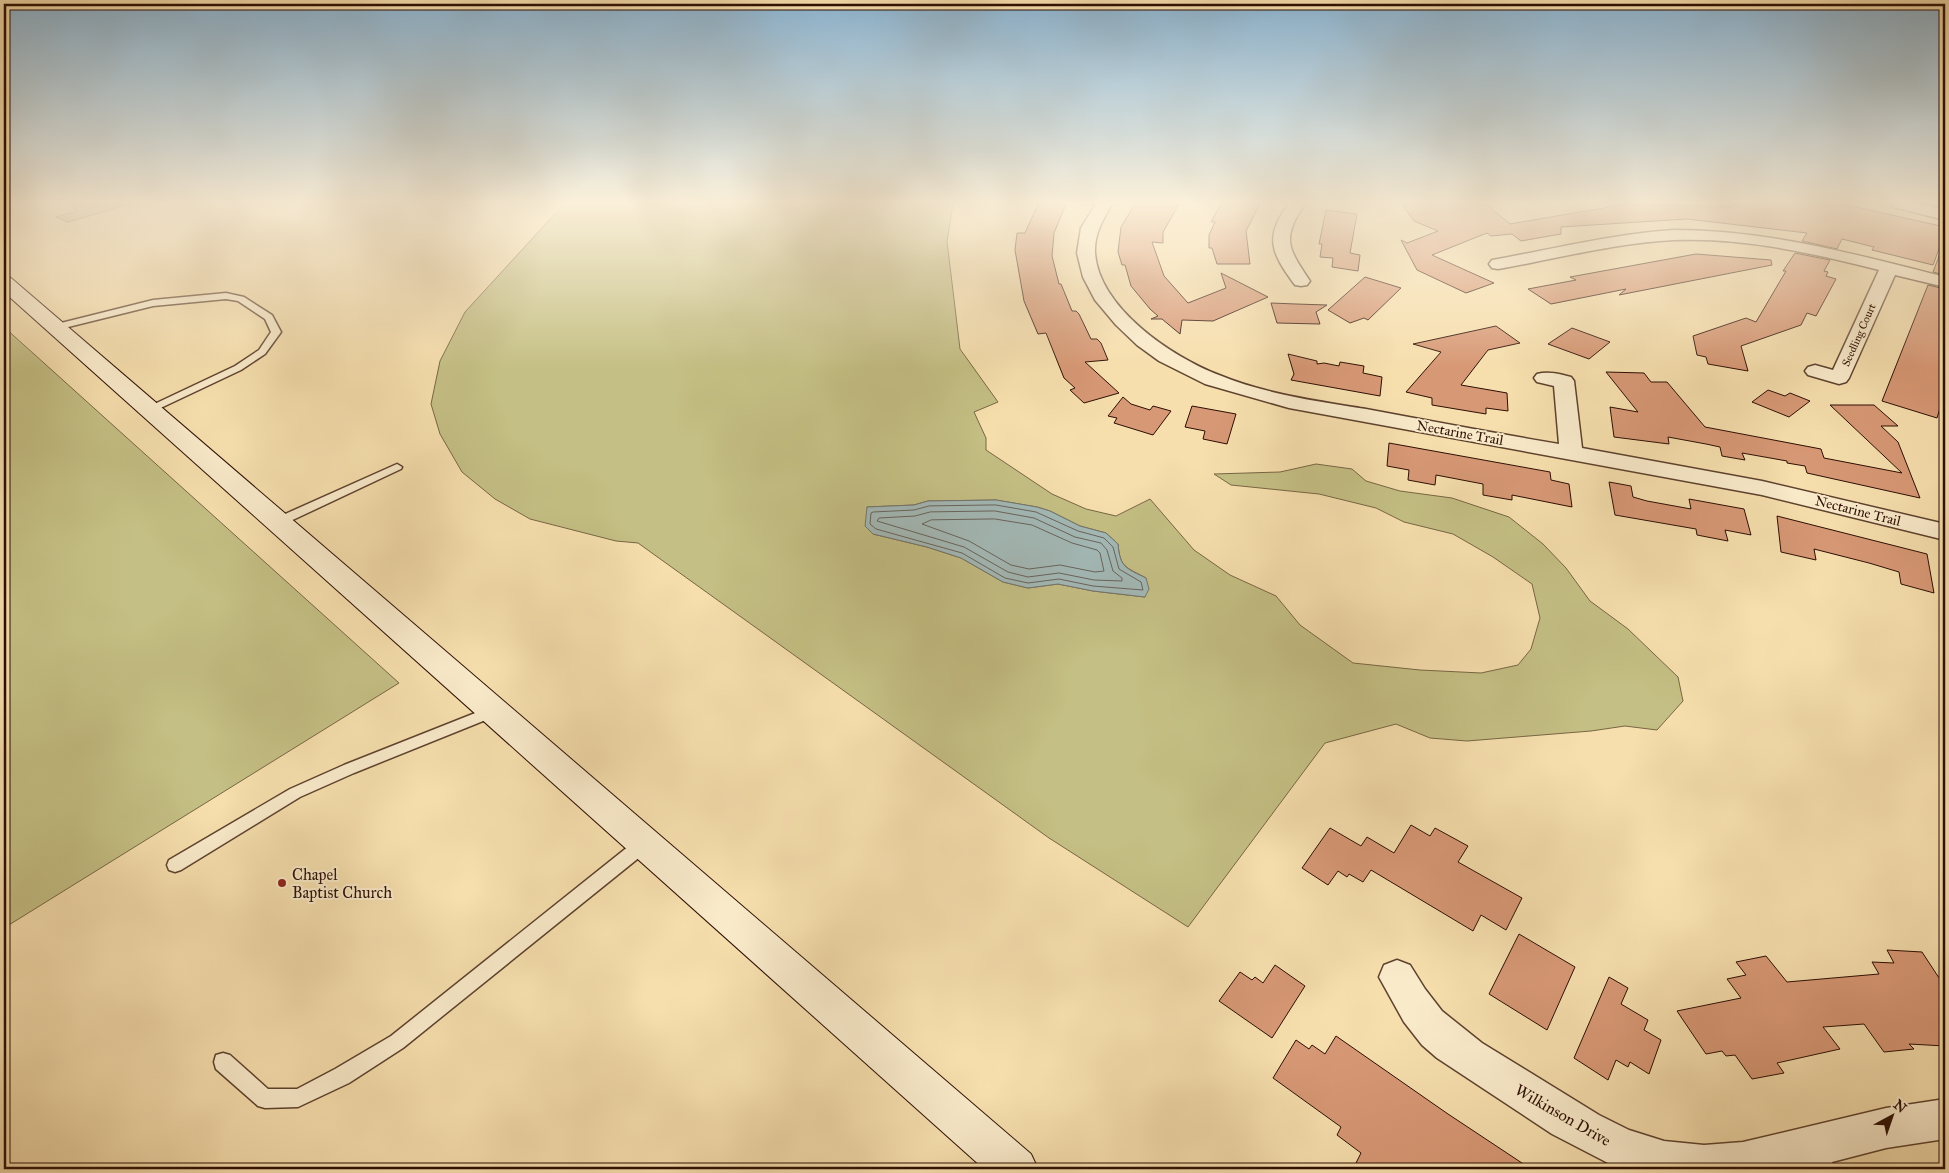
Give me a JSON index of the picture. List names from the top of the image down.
{
  "streets": {
    "street": ["Seedling Court", "Nectarine Trail", "Wilkinson Drive"]
  },
  "places": ["Chapel Baptist Church"],
  "north": "top right"
}
